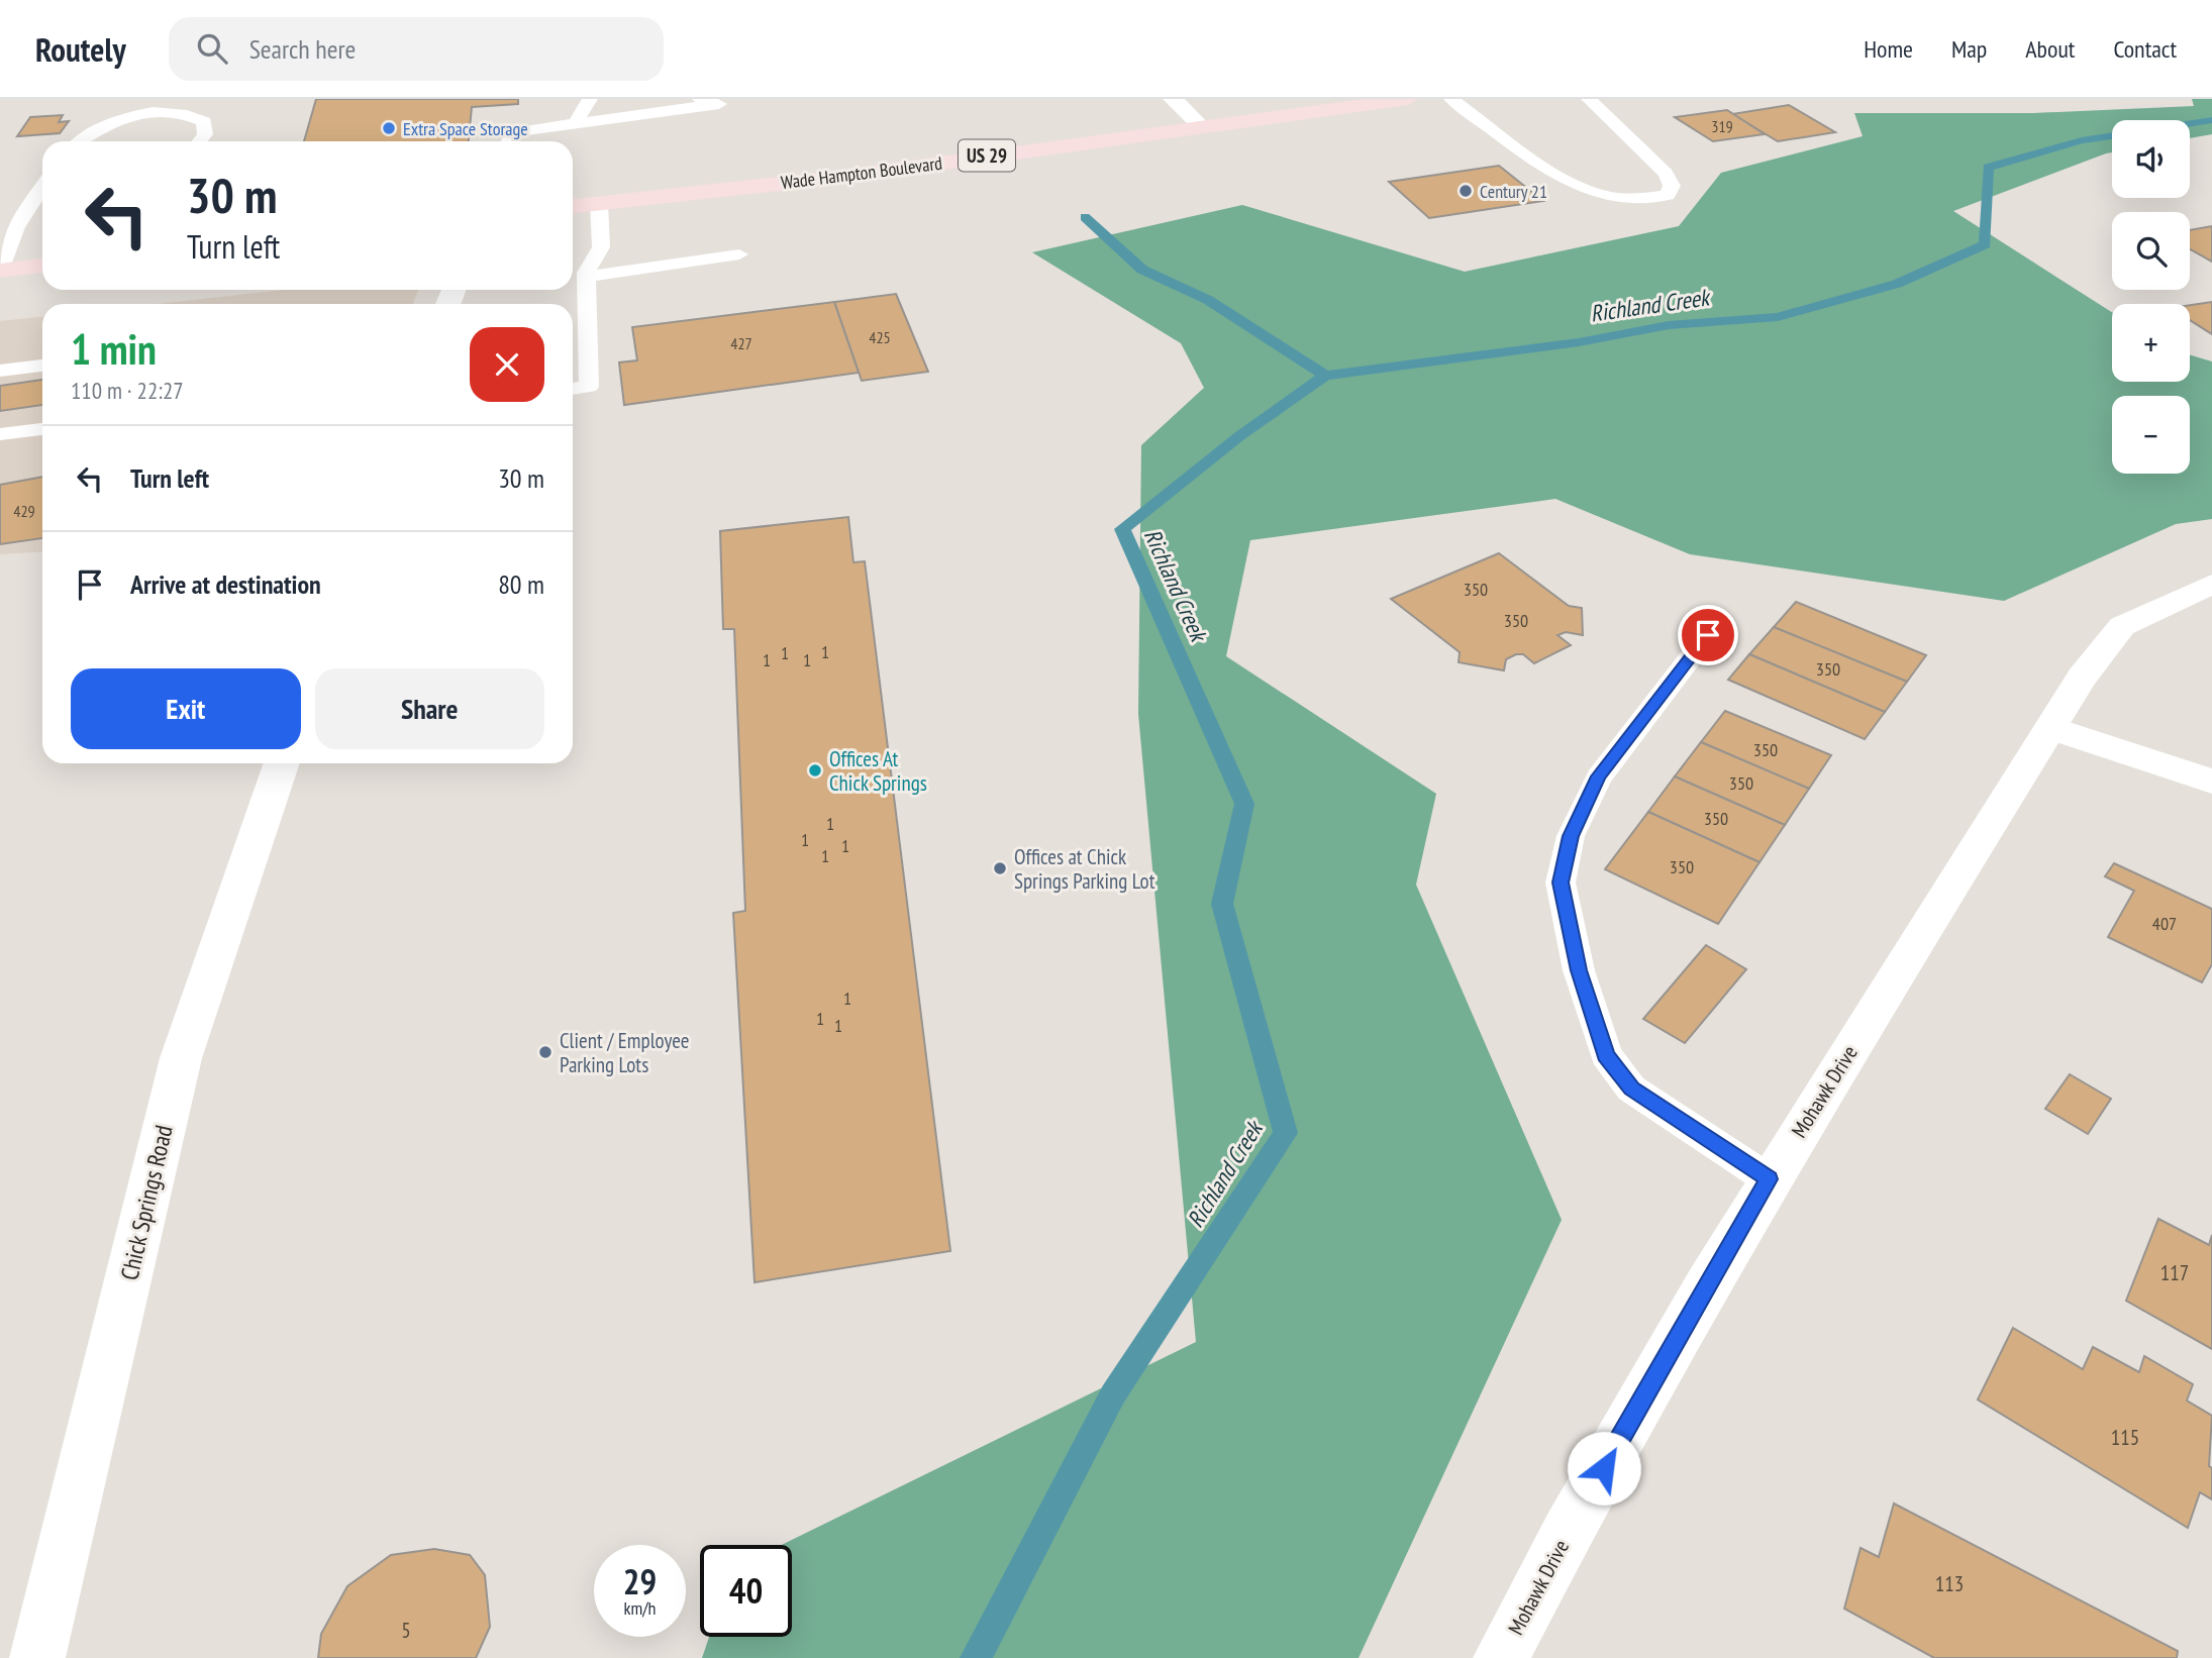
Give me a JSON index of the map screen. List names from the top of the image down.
{
  "streets": {
    "main road": ["US 29", "Wade Hampton Boulevard"],
    "street": ["Mohawk Drive", "Chick Springs Road"]
  },
  "water": ["Richland Creek"],
  "places": [
    "Extra Space Storage",
    "Century 21",
    "Offices At Chick Springs",
    "Offices at Chick Springs Parking Lot",
    "Client / Employee Parking Lots"
  ],
  "house_numbers": [
    "319",
    "425",
    "427",
    "429",
    "350",
    "350",
    "1",
    "1",
    "1",
    "1",
    "350",
    "350",
    "350",
    "350",
    "1",
    "1",
    "1",
    "1",
    "350",
    "407",
    "1",
    "1",
    "1",
    "117",
    "115",
    "113",
    "5"
  ],
  "page": {
    "header": "Routely",
    "search": "Search here",
    "nav": [
      "Home",
      "Map",
      "About",
      "Contact"
    ],
    "map_buttons": ["+", "−"],
    "turn": ["30 m", "Turn left"],
    "heading": ["1 min", "110 m · 22:27"],
    "list": [
      {
        "name": "Turn left",
        "value": "30 m"
      },
      {
        "name": "Arrive at destination",
        "value": "80 m"
      }
    ],
    "buttons": ["Exit", "Share"],
    "speed": "29 km/h",
    "limit": "40"
  }
}
